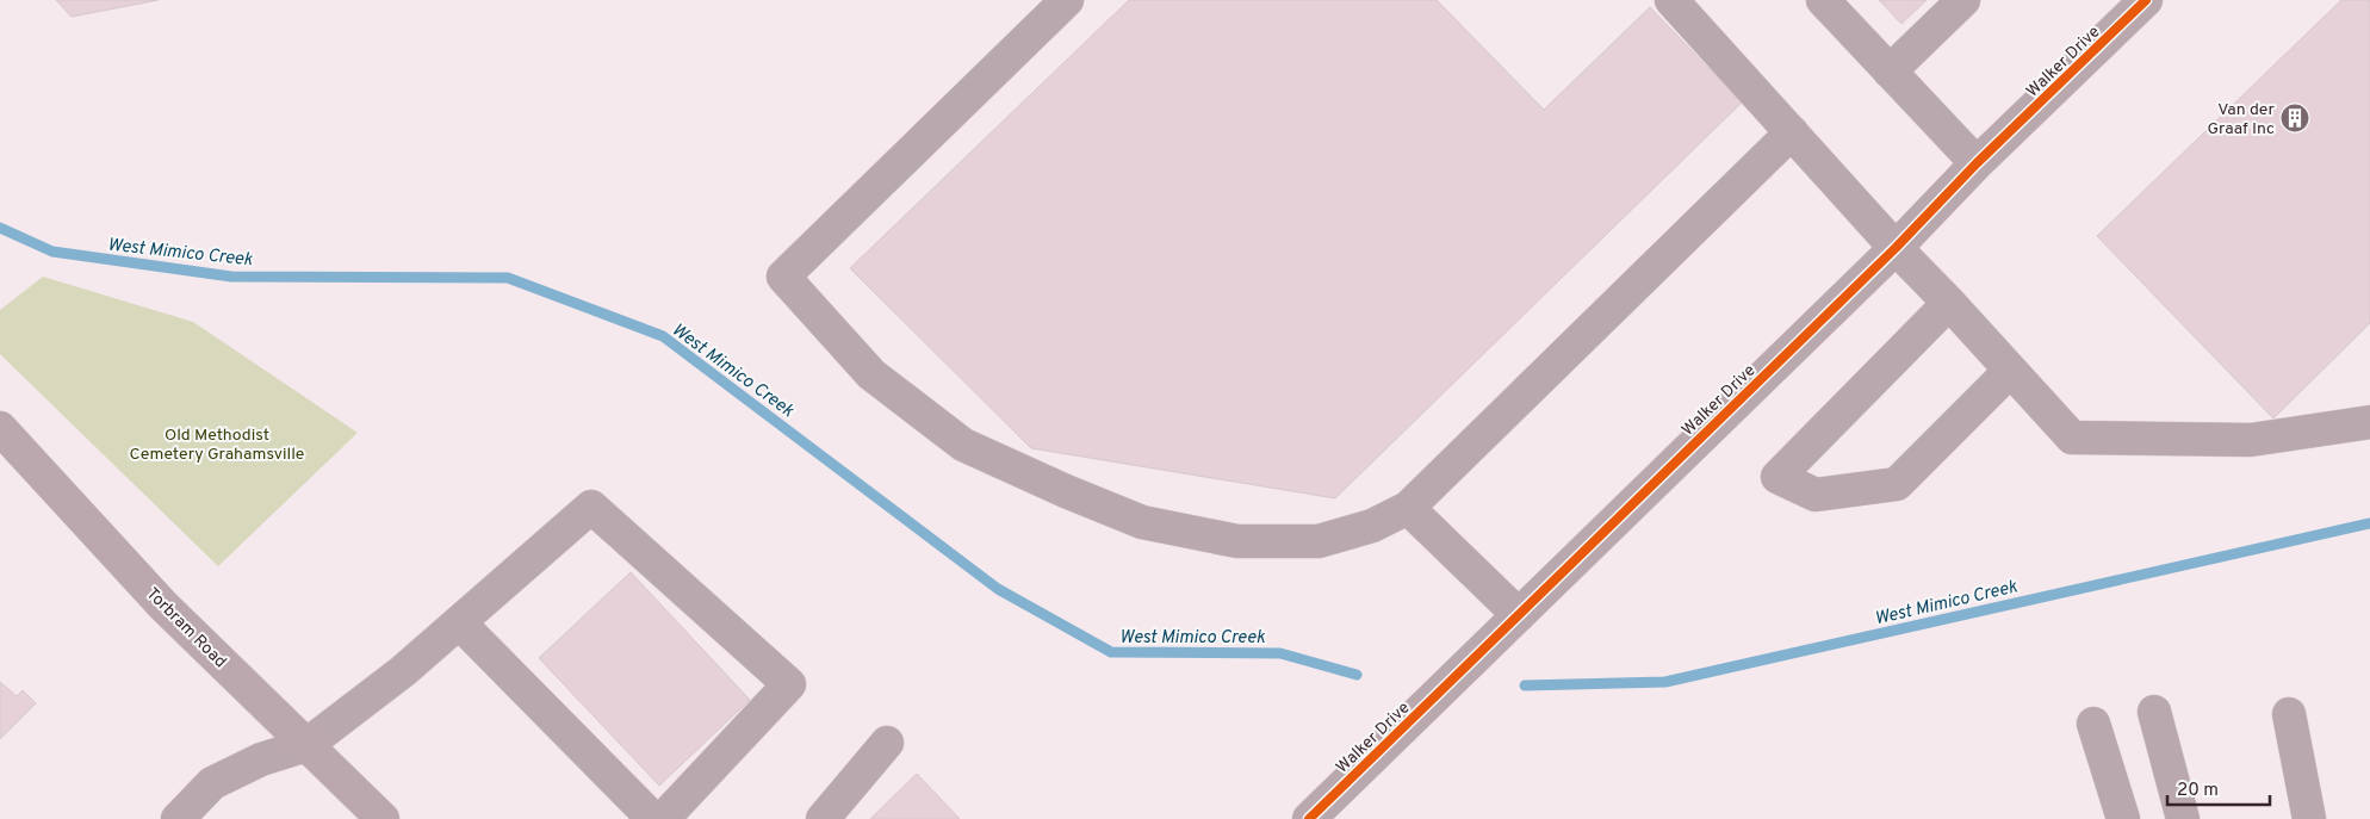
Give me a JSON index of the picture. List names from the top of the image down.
{
  "streets": {
    "main road": ["Torbram Road"],
    "street": ["Walker Drive"]
  },
  "water": ["West Mimico Creek"],
  "parks": ["Old Methodist Cemetery Grahamsville"],
  "places": {
    "building": ["Van der Graaf Inc"]
  },
  "scale_bar": "20 m"
}
